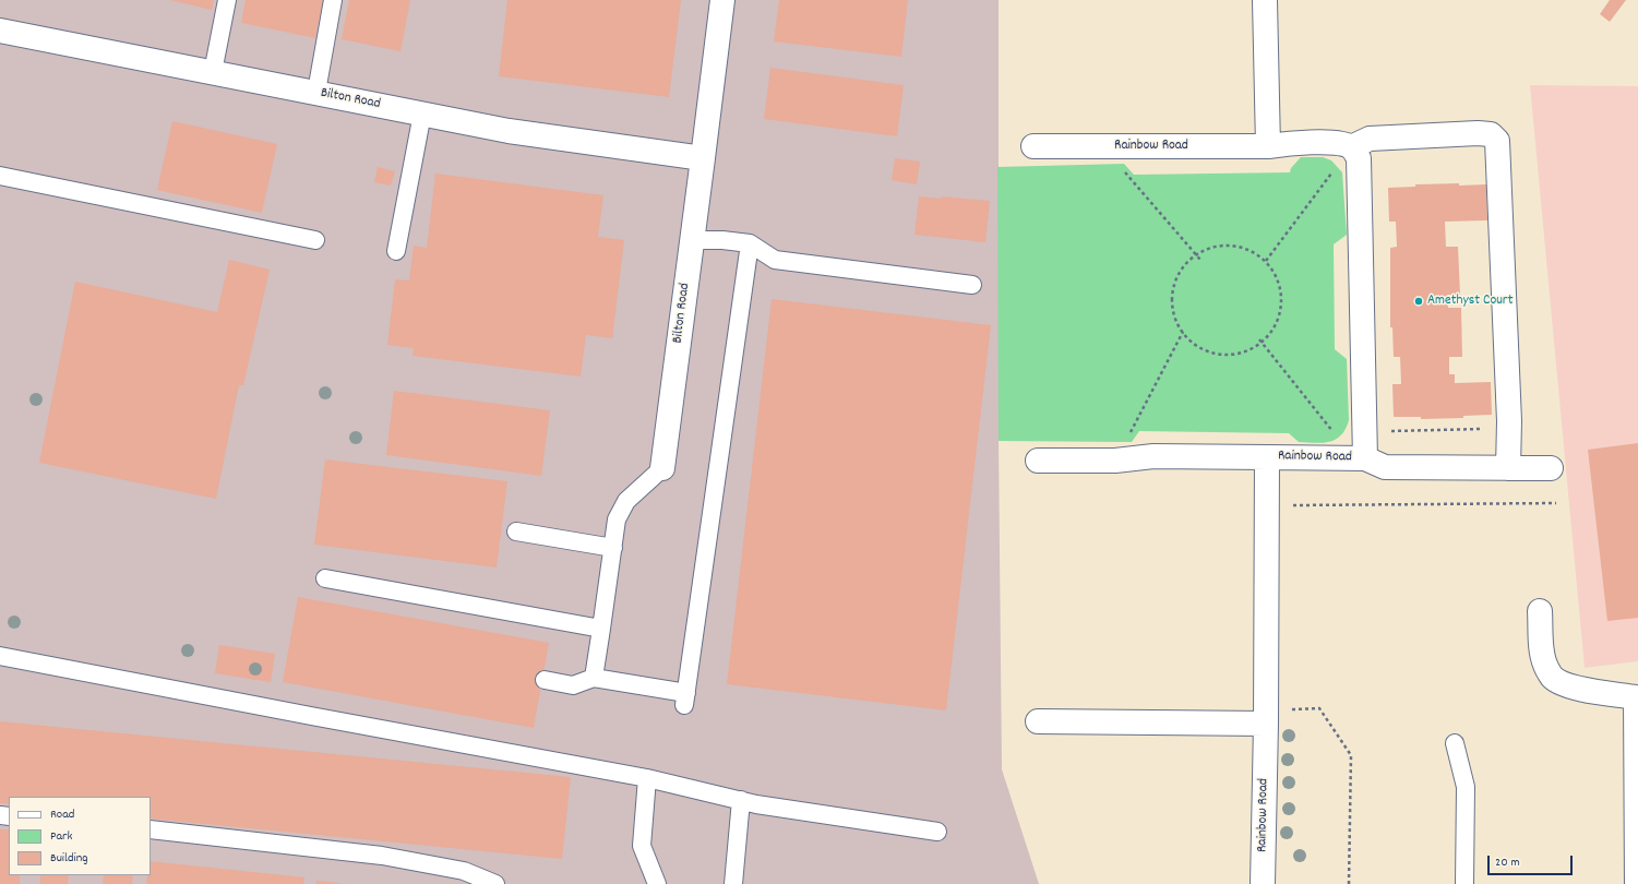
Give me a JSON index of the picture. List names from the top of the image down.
{
  "streets": {
    "street": ["Bilton Road", "Rainbow Road"]
  },
  "places": ["Amethyst Court"],
  "legend": ["Road", "Park", "Building"],
  "scale_bar": "20 m"
}
